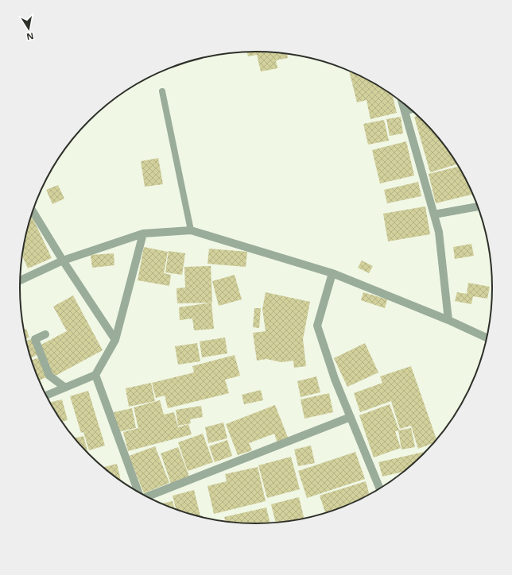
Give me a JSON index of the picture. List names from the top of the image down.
{
  "north": "bottom"
}
